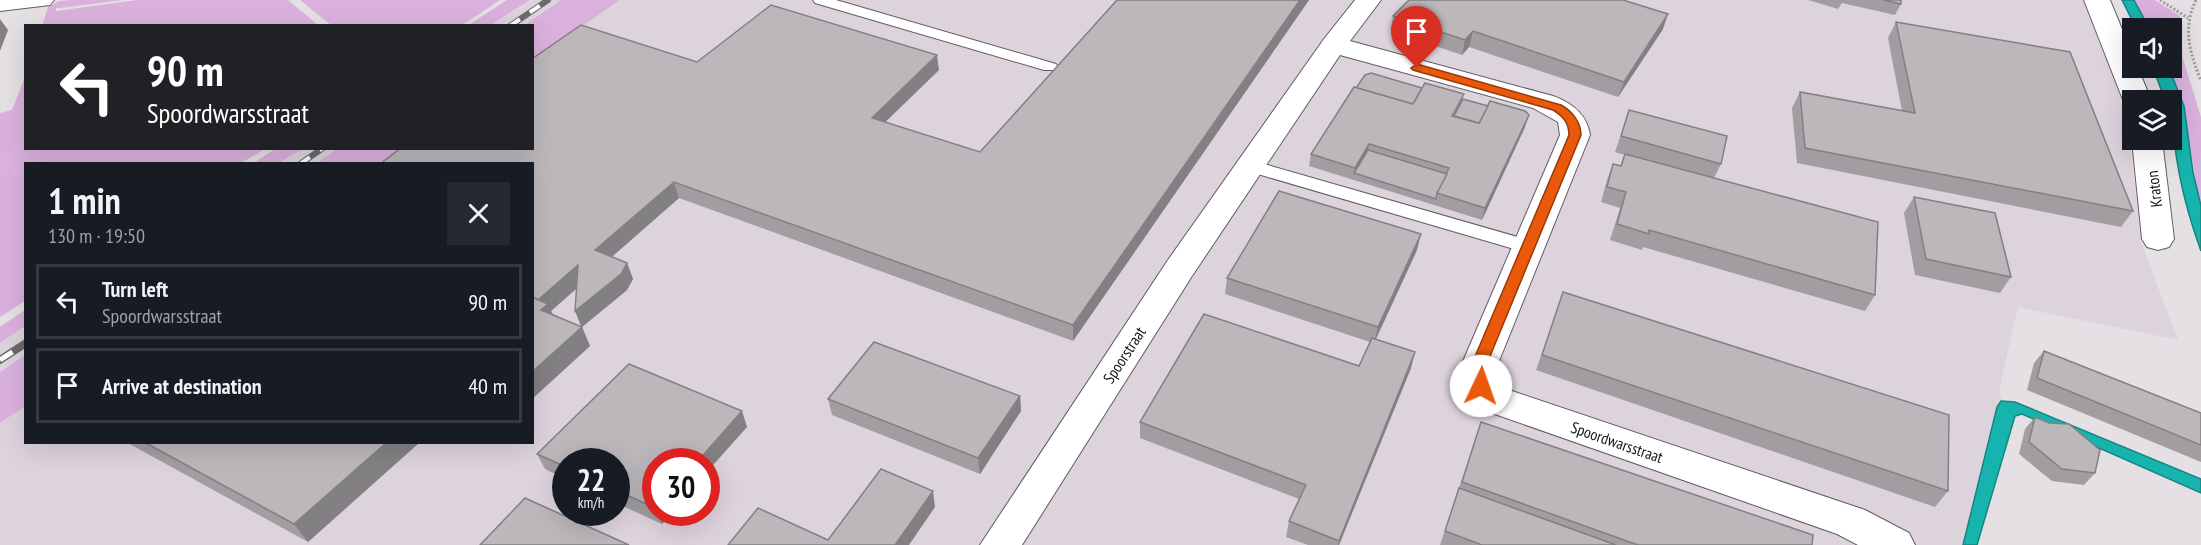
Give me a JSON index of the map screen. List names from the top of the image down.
{
  "streets": {
    "street": ["Kraton", "Spoorstraat", "Spoordwarsstraat"]
  },
  "crossings": [
    ["Spoorstraat", "Spoordwarsstraat"]
  ],
  "page": {
    "turn": ["90 m", "Spoordwarsstraat"],
    "heading": ["1 min", "130 m · 19:50"],
    "list": [
      {
        "name": "Turn left",
        "note": "Spoordwarsstraat",
        "value": "90 m"
      },
      {
        "name": "Arrive at destination",
        "value": "40 m"
      }
    ],
    "speed": "22 km/h",
    "limit": "30"
  }
}
